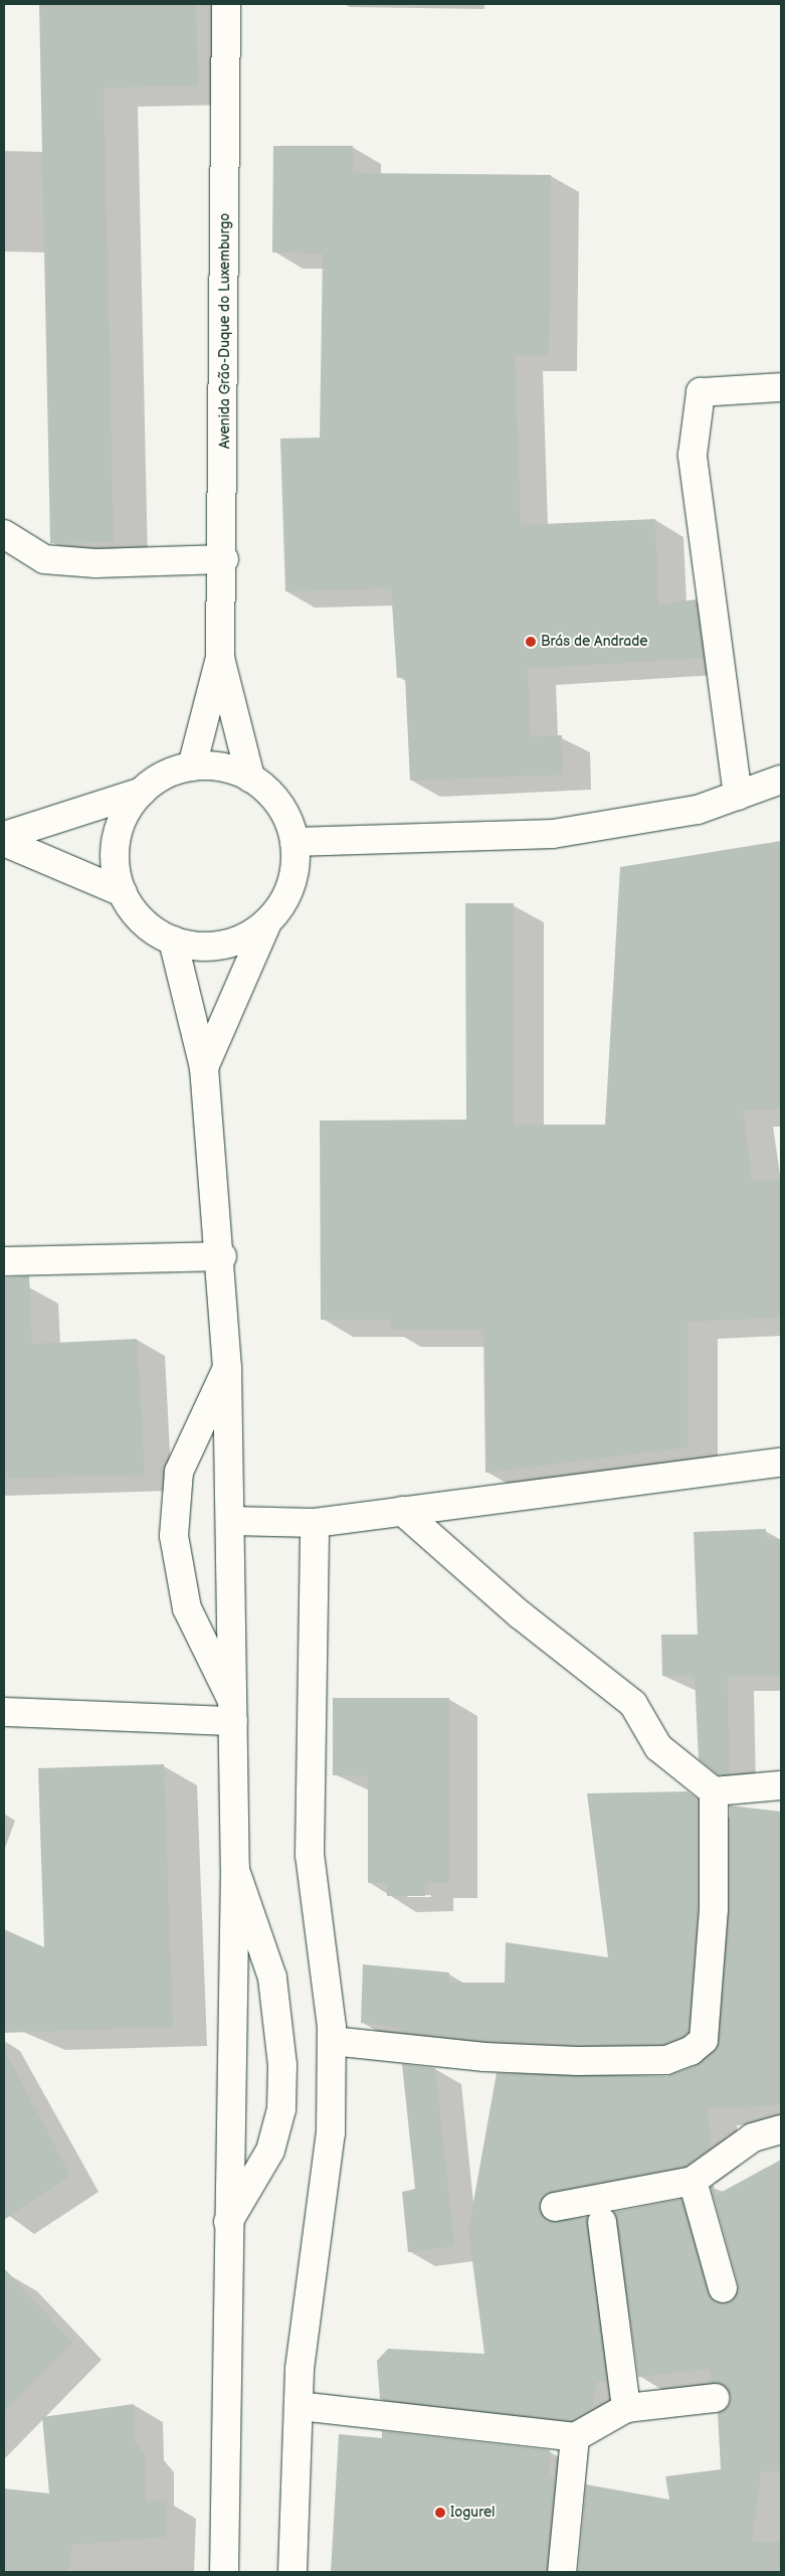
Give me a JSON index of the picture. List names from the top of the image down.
{
  "streets": {
    "street": ["Avenida Grão-Duque do Luxemburgo"]
  },
  "places": ["Brás de Andrade", "Iogurel"]
}
